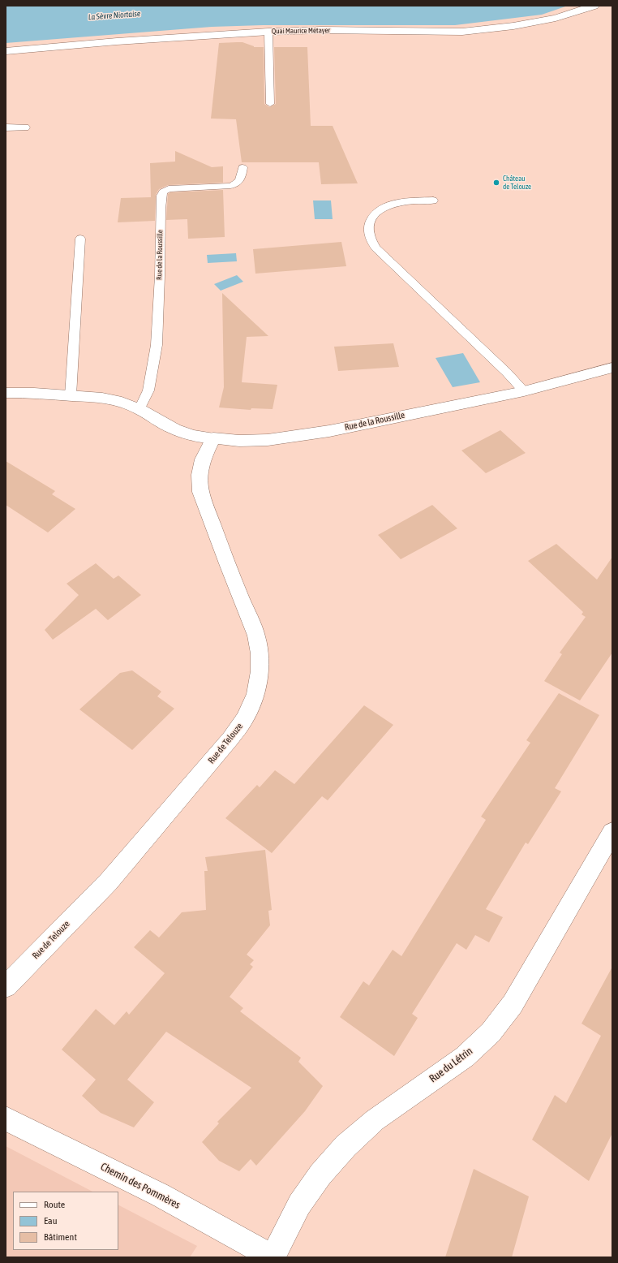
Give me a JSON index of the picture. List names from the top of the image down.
{
  "streets": {
    "street": [
      "Quai Maurice Métayer",
      "Rue de la Roussille",
      "Rue de Telouze",
      "Rue du Létrin",
      "Chemin des Pommères"
    ]
  },
  "crossings": [
    ["Rue de la Roussille", "Rue de Telouze"],
    ["Rue du Létrin", "Chemin des Pommères"]
  ],
  "water": ["La Sèvre Niortaise"],
  "places": ["Château de Telouze"],
  "legend": ["Route", "Eau", "Bâtiment"]
}
